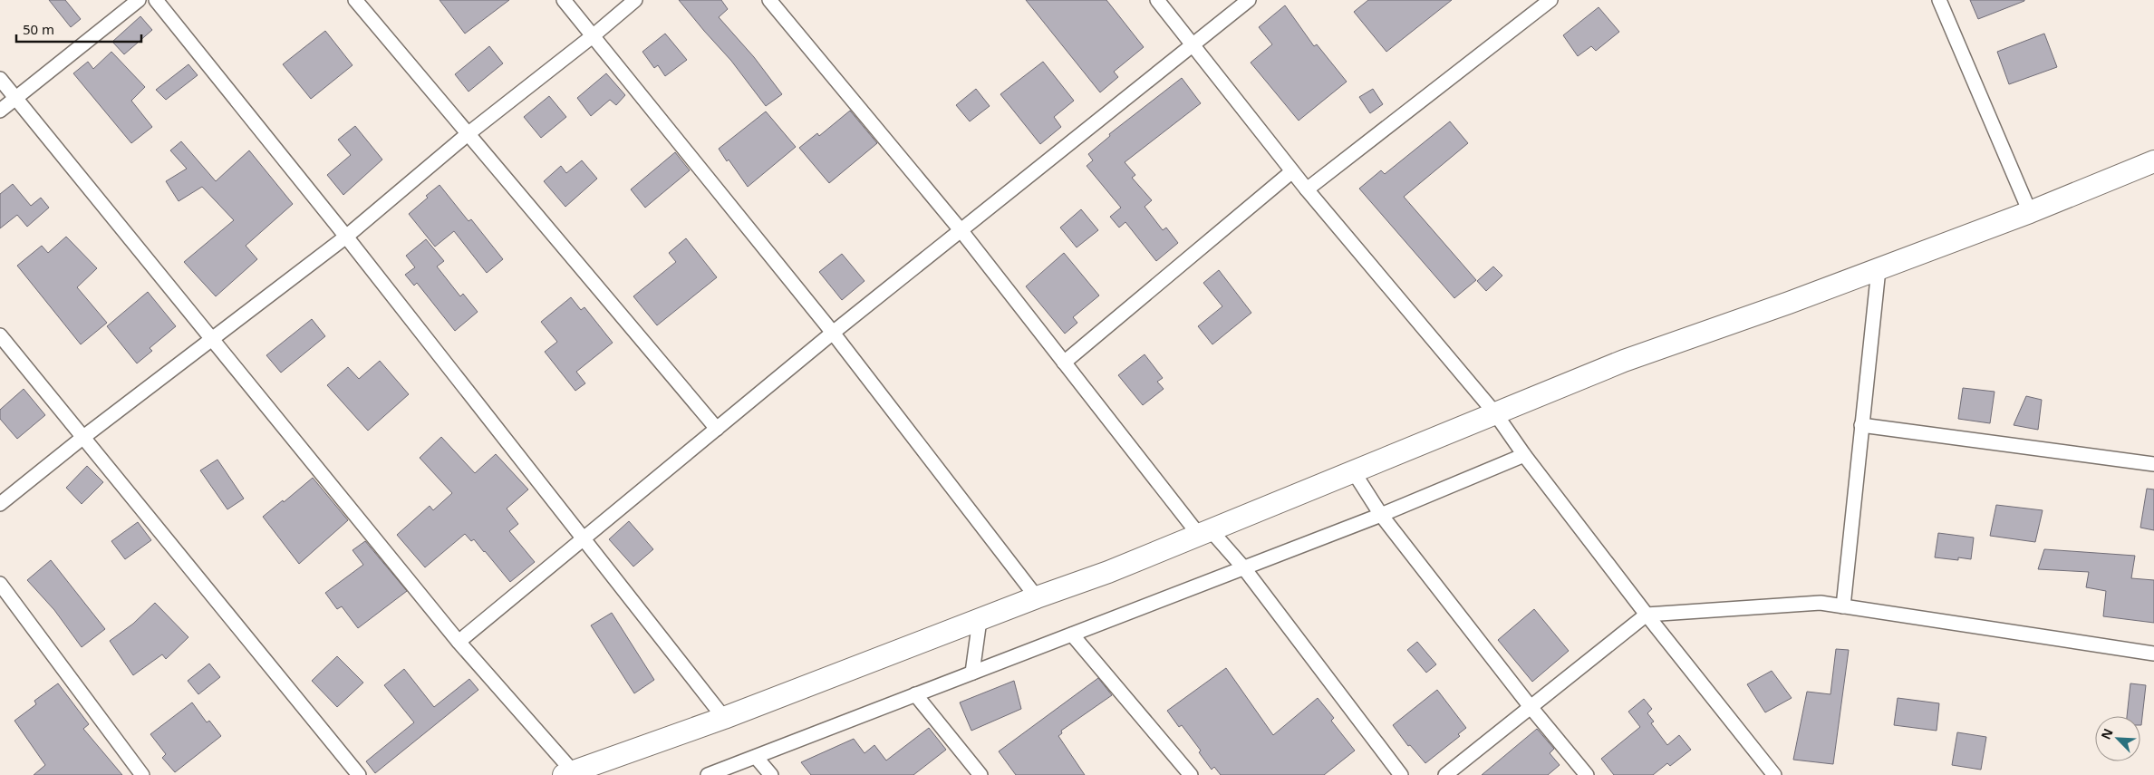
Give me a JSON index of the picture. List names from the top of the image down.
{
  "scale_bar": "50 m",
  "north": "top left"
}
